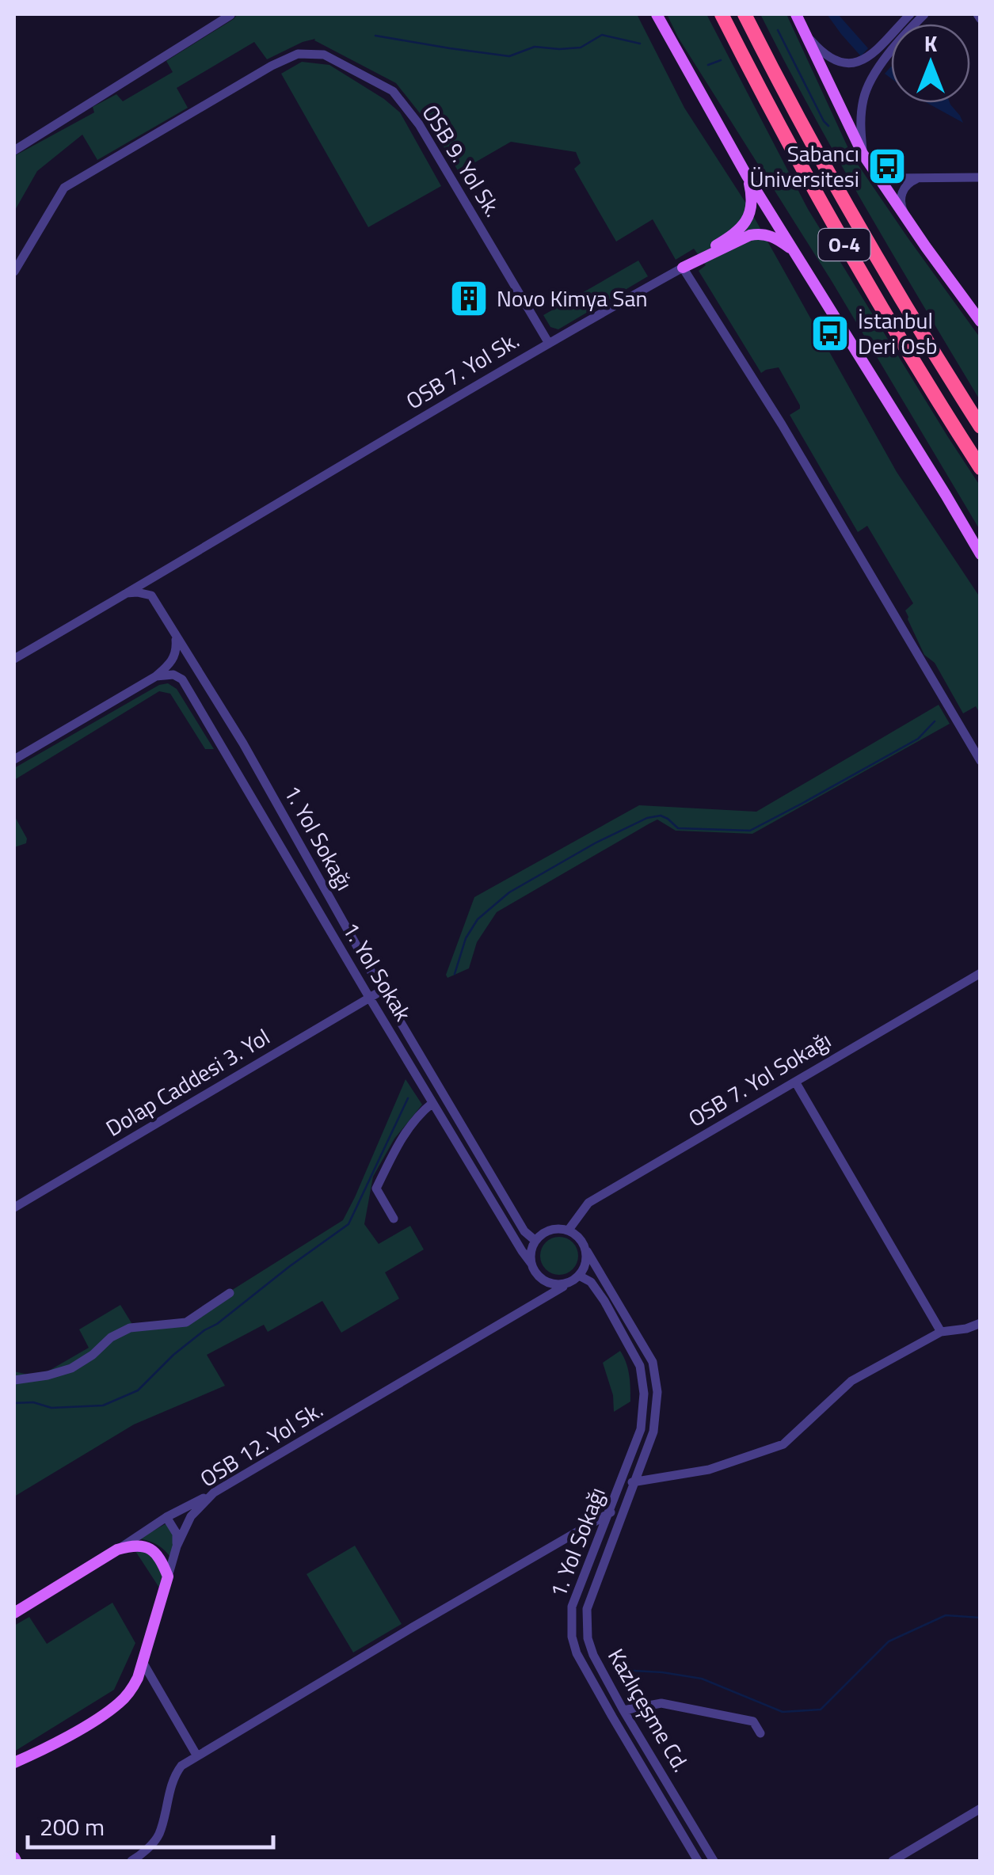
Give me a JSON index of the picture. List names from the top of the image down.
{
  "streets": {
    "highway": ["O-4"],
    "main road": ["OSB 12. Yol Sk."],
    "street": [
      "OSB 9. Yol Sk.",
      "OSB 7. Yol Sk.",
      "1. Yol Sokağı",
      "1. Yol Sokak",
      "OSB 7. Yol Sokağı",
      "Dolap Caddesi 3. Yol",
      "Kazlıçeşme Cd."
    ]
  },
  "crossings": [
    ["OSB 9. Yol Sk.", "OSB 7. Yol Sk."],
    ["1. Yol Sokağı", "1. Yol Sokak"],
    ["1. Yol Sokağı", "OSB 7. Yol Sokağı"],
    ["1. Yol Sokağı", "Dolap Caddesi 3. Yol"],
    ["1. Yol Sokağı", "OSB 12. Yol Sk."],
    ["1. Yol Sokak", "OSB 7. Yol Sokağı"],
    ["1. Yol Sokak", "Dolap Caddesi 3. Yol"],
    ["1. Yol Sokak", "OSB 12. Yol Sk."],
    ["OSB 7. Yol Sokağı", "OSB 12. Yol Sk."]
  ],
  "places": {
    "bus stop": ["Sabancı Üniversitesi", "İstanbul Deri Osb"],
    "building": ["Novo Kimya San"]
  },
  "scale_bar": "200 m",
  "north": "top"
}
